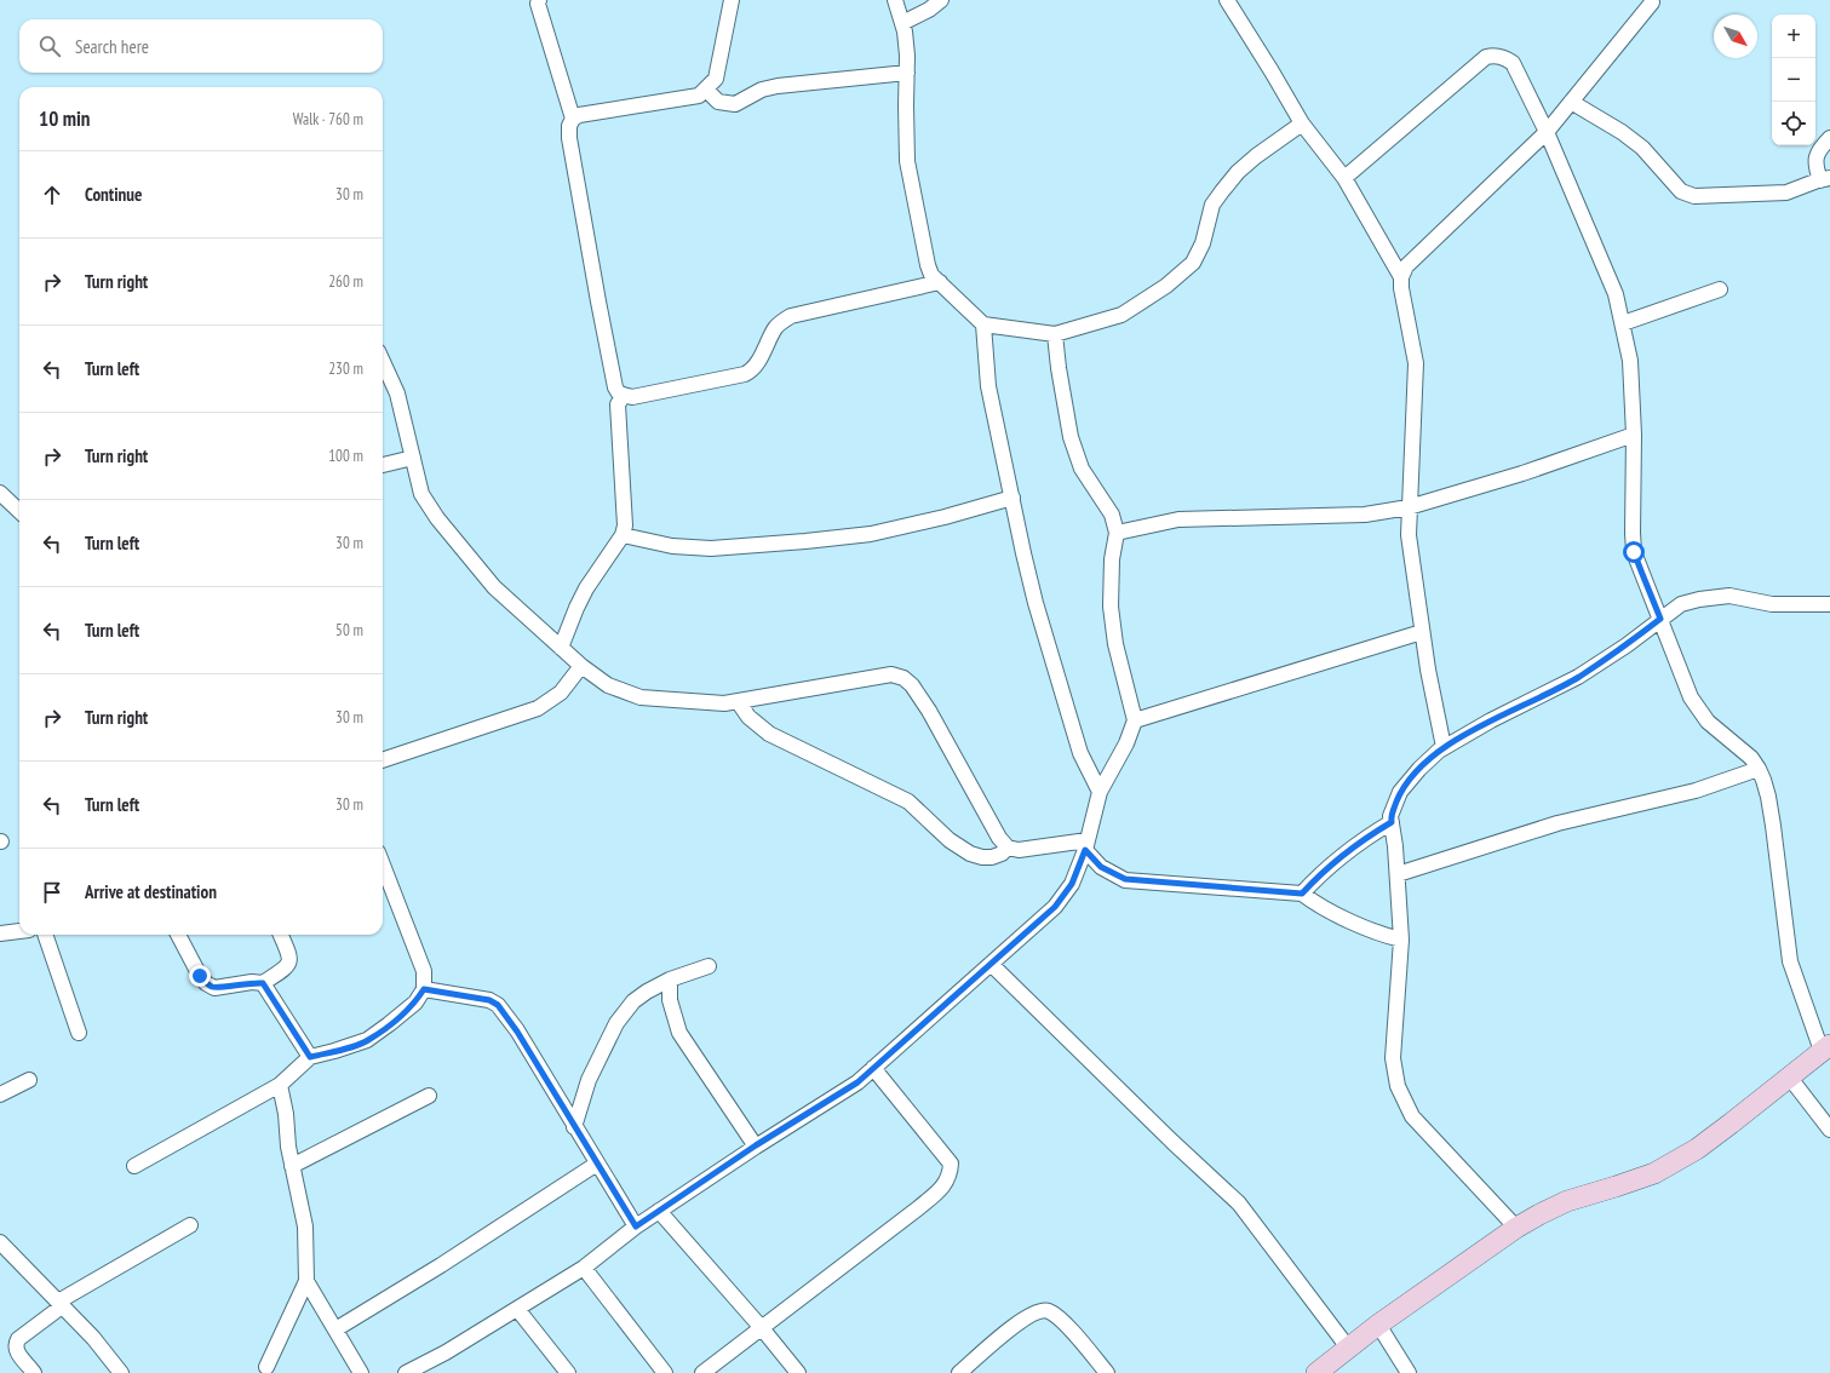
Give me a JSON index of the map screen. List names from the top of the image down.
{
  "north": "bottom right",
  "page": {
    "map_buttons": ["+", "−"],
    "search": "Search here",
    "heading": ["10 min", "Walk · 760 m"],
    "list": [
      ["Continue", "30 m"],
      ["Turn right", "260 m"],
      ["Turn left", "230 m"],
      ["Turn right", "100 m"],
      ["Turn left", "30 m"],
      ["Turn left", "50 m"],
      ["Turn right", "30 m"],
      ["Turn left", "30 m"],
      "Arrive at destination"
    ]
  }
}
